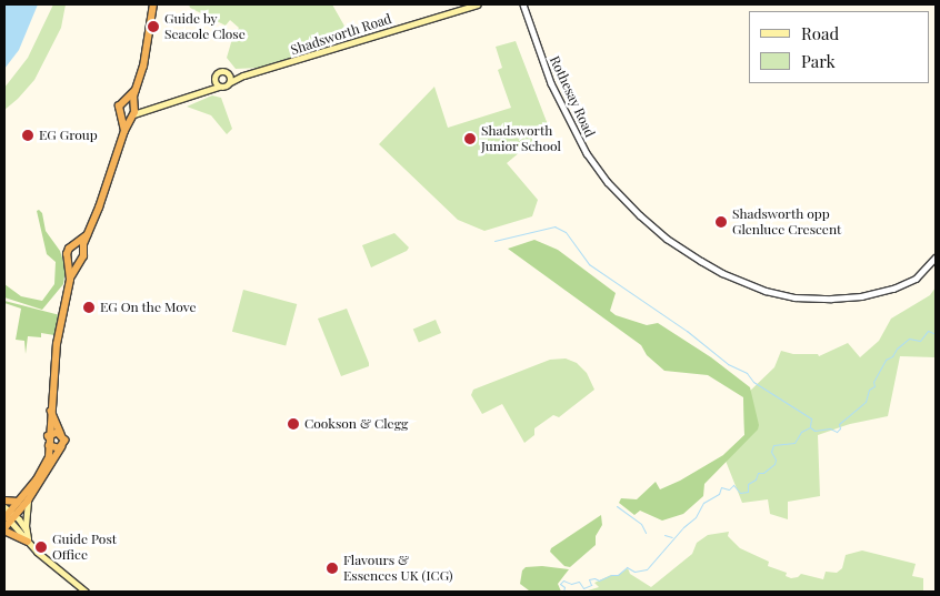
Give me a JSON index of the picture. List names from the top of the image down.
{
  "streets": {
    "main road": ["Shadsworth Road"],
    "street": ["Rothesay Road"]
  },
  "places": [
    "Guide by Seacole Close",
    "EG Group",
    "Shadsworth Junior School",
    "Shadsworth opp Glenluce Crescent",
    "EG On the Move",
    "Cookson & Clegg",
    "Guide Post Office",
    "Flavours & Essences UK (ICG)"
  ],
  "legend": ["Road", "Park"]
}
